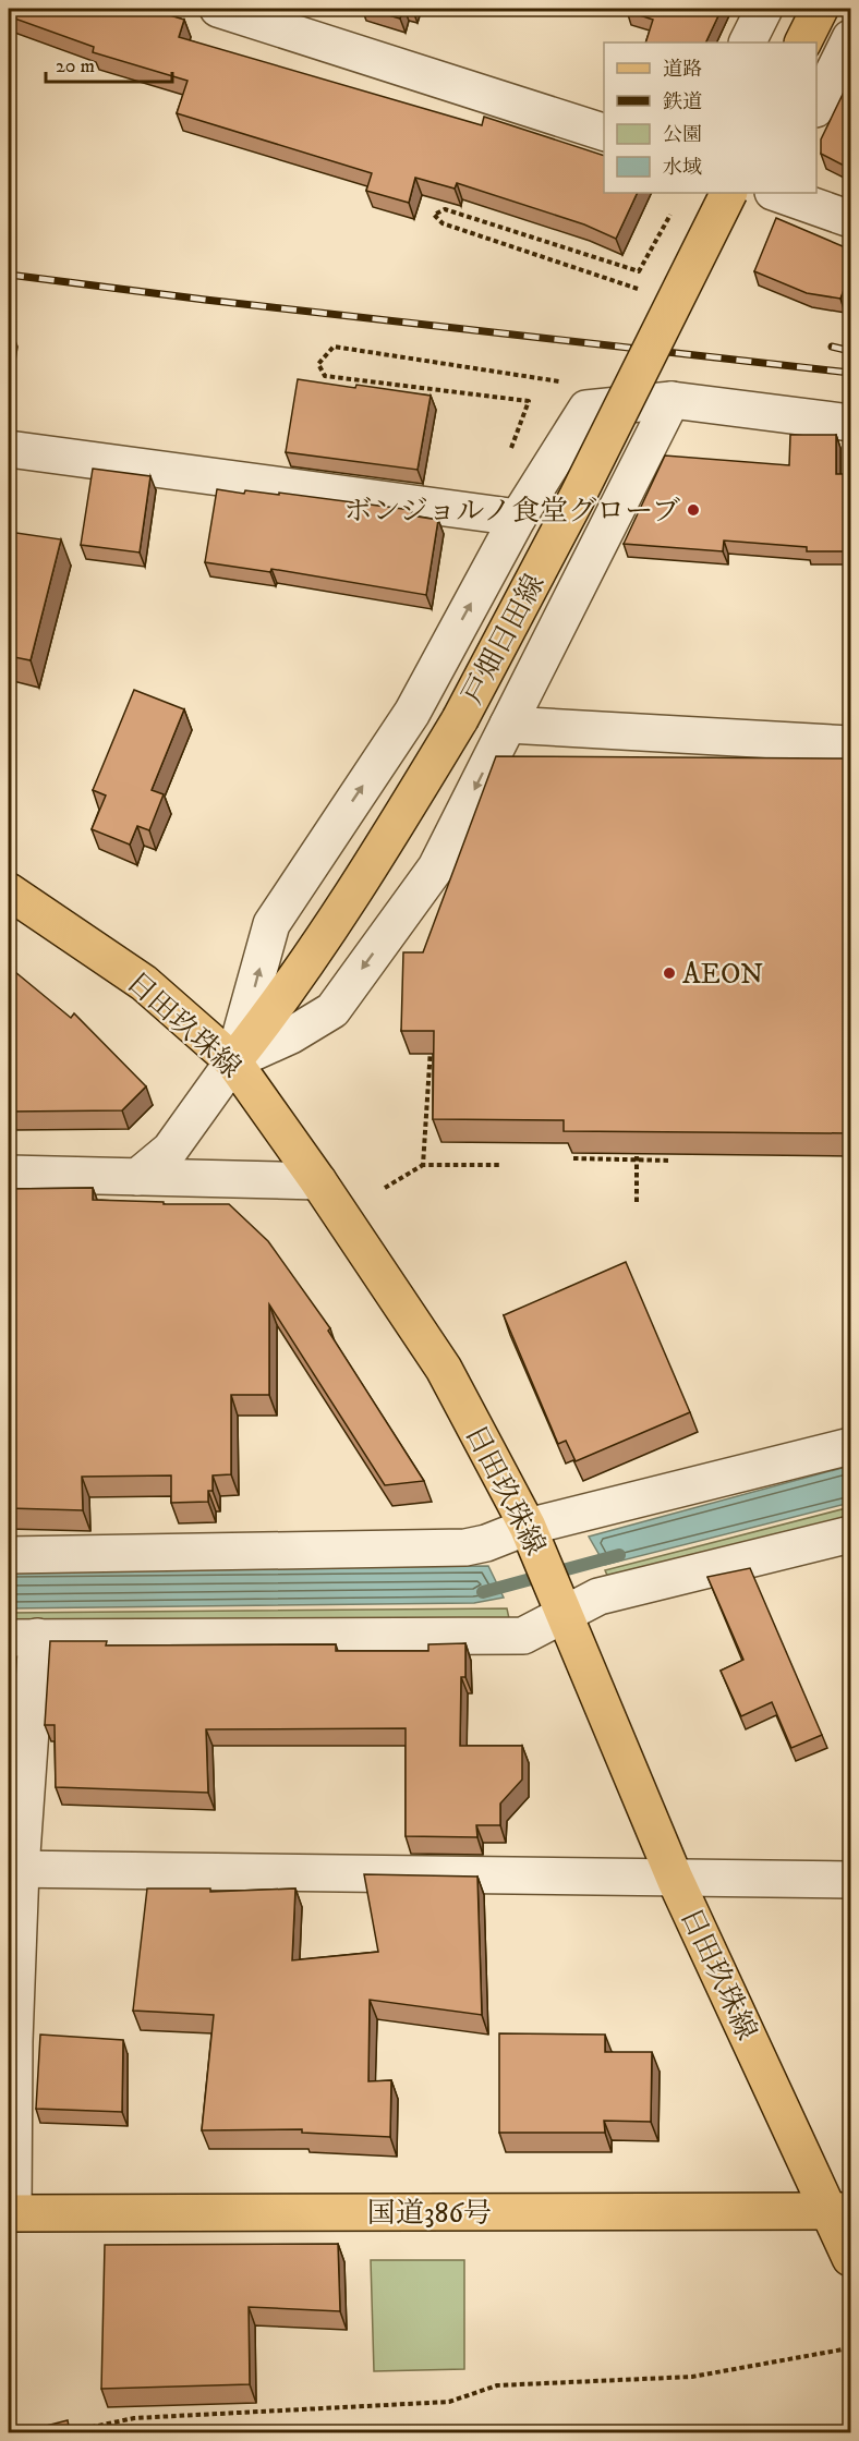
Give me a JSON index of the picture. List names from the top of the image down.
{
  "streets": {
    "main road": ["戸畑日田線", "日田玖珠線", "国道386号"]
  },
  "crossings": [
    ["戸畑日田線", "日田玖珠線"],
    ["日田玖珠線", "国道386号"]
  ],
  "places": ["ボンジョルノ食堂グローブ", "AEON"],
  "legend": [
    "道路",
    "鉄道",
    "公園",
    "水域"
  ],
  "scale_bar": "20 m"
}
